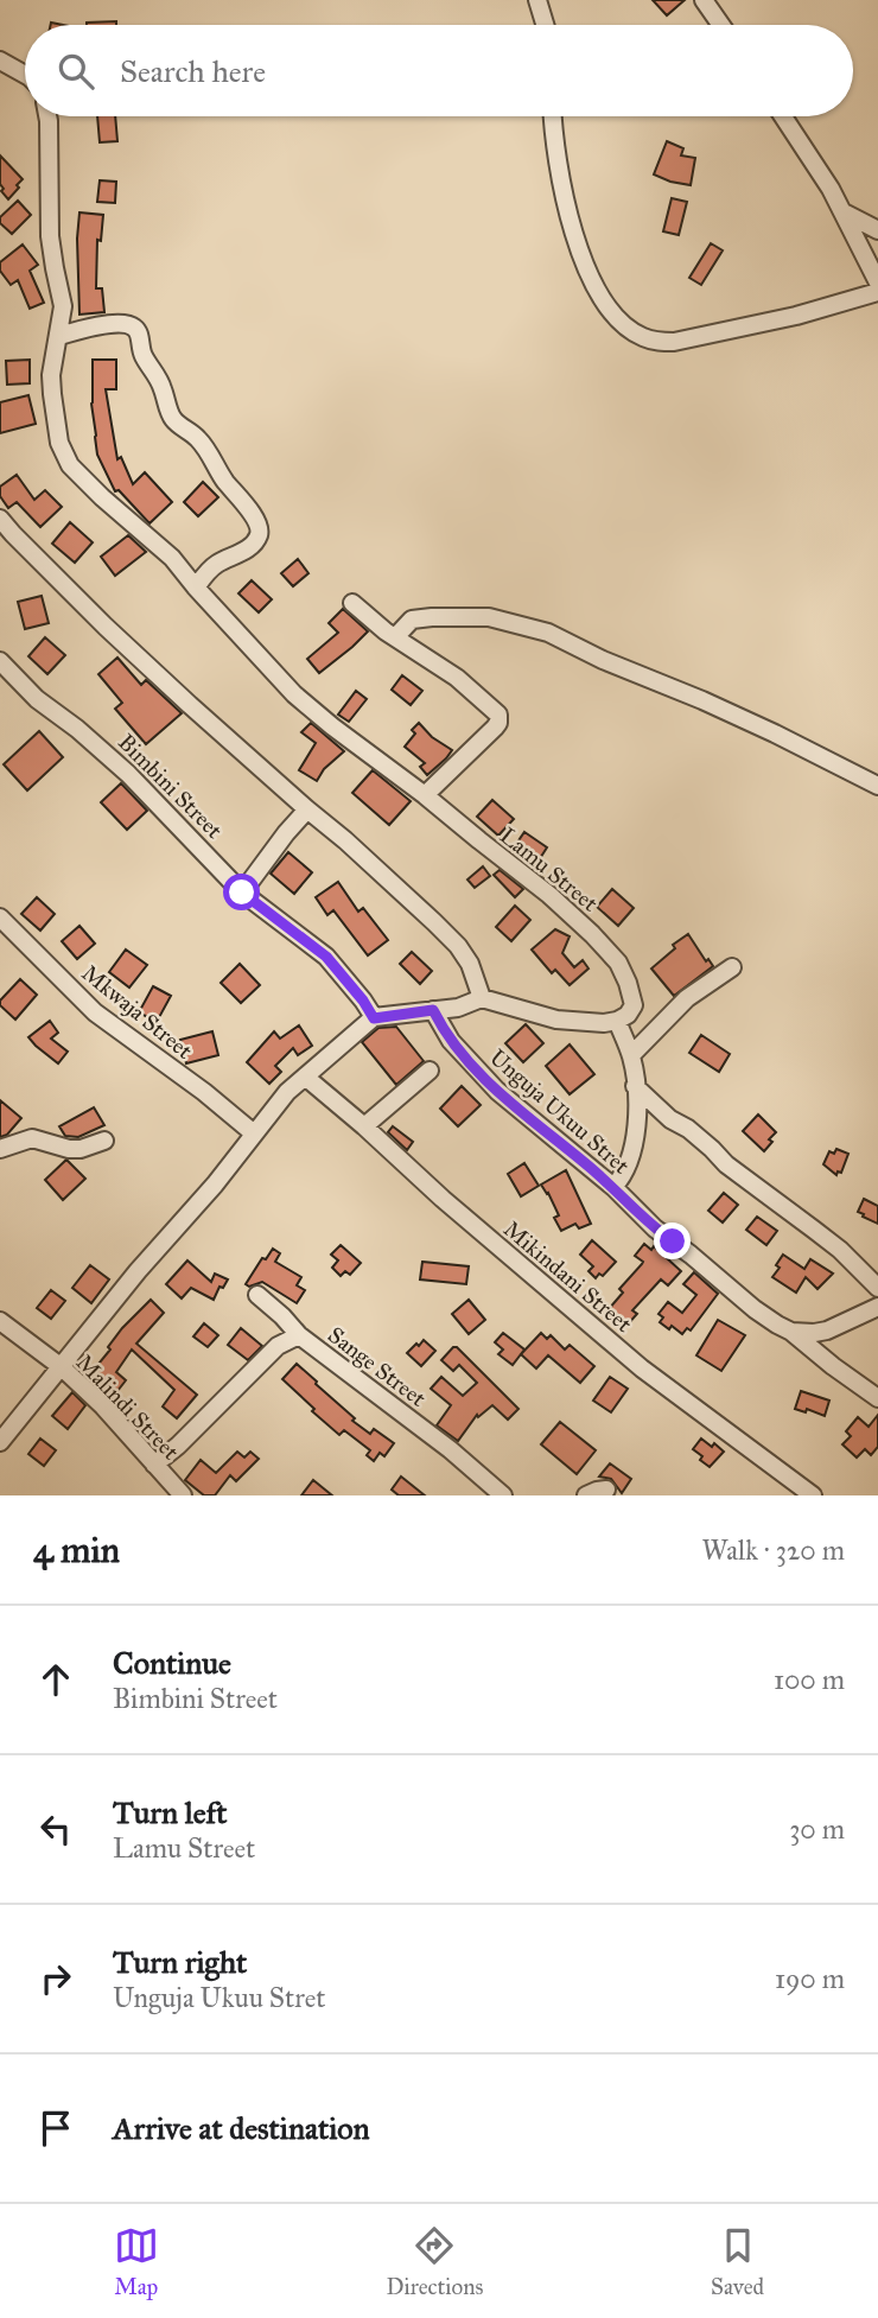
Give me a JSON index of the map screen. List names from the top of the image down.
{
  "streets": {
    "street": [
      "Bimbini Street",
      "Lamu Street",
      "Mkwaja Street",
      "Unguja Ukuu Stret",
      "Mikindani Street",
      "Sange Street",
      "Malindi Street"
    ]
  },
  "crossings": [
    ["Sange Street", "Malindi Street"]
  ],
  "page": {
    "search": "Search here",
    "heading": ["4 min", "Walk · 320 m"],
    "list": [
      ["Continue", "Bimbini Street", "100 m"],
      ["Turn left", "Lamu Street", "30 m"],
      ["Turn right", "Unguja Ukuu Stret", "190 m"],
      "Arrive at destination"
    ],
    "nav": ["Map", "Directions", "Saved"]
  }
}
